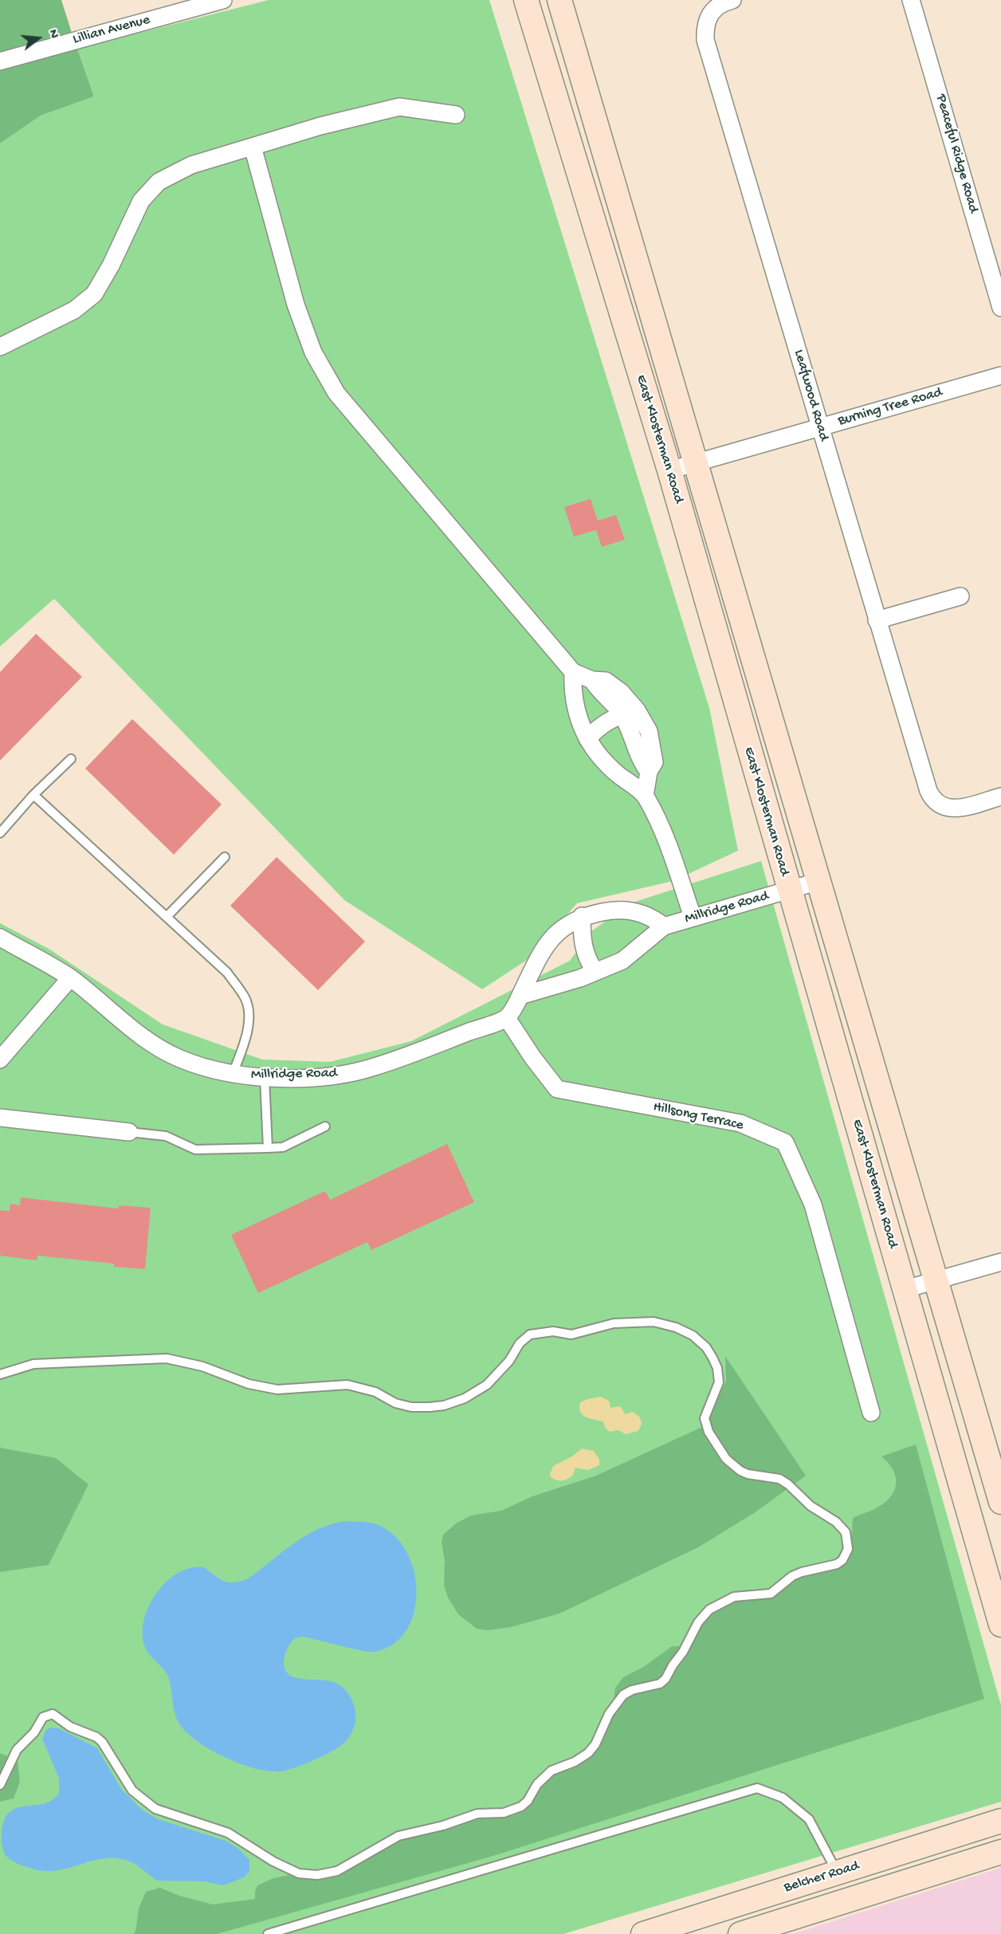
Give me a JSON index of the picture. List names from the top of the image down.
{
  "streets": {
    "main road": ["East Klosterman Road", "Belcher Road"],
    "street": [
      "Lillian Avenue",
      "Peaceful Ridge Road",
      "Leafwood Road",
      "Burning Tree Road",
      "Millridge Road",
      "Hillsong Terrace"
    ]
  },
  "crossings": [
    ["Leafwood Road", "Burning Tree Road"],
    ["Burning Tree Road", "East Klosterman Road"],
    ["East Klosterman Road", "Millridge Road"],
    ["Millridge Road", "Hillsong Terrace"]
  ],
  "north": "right"
}
